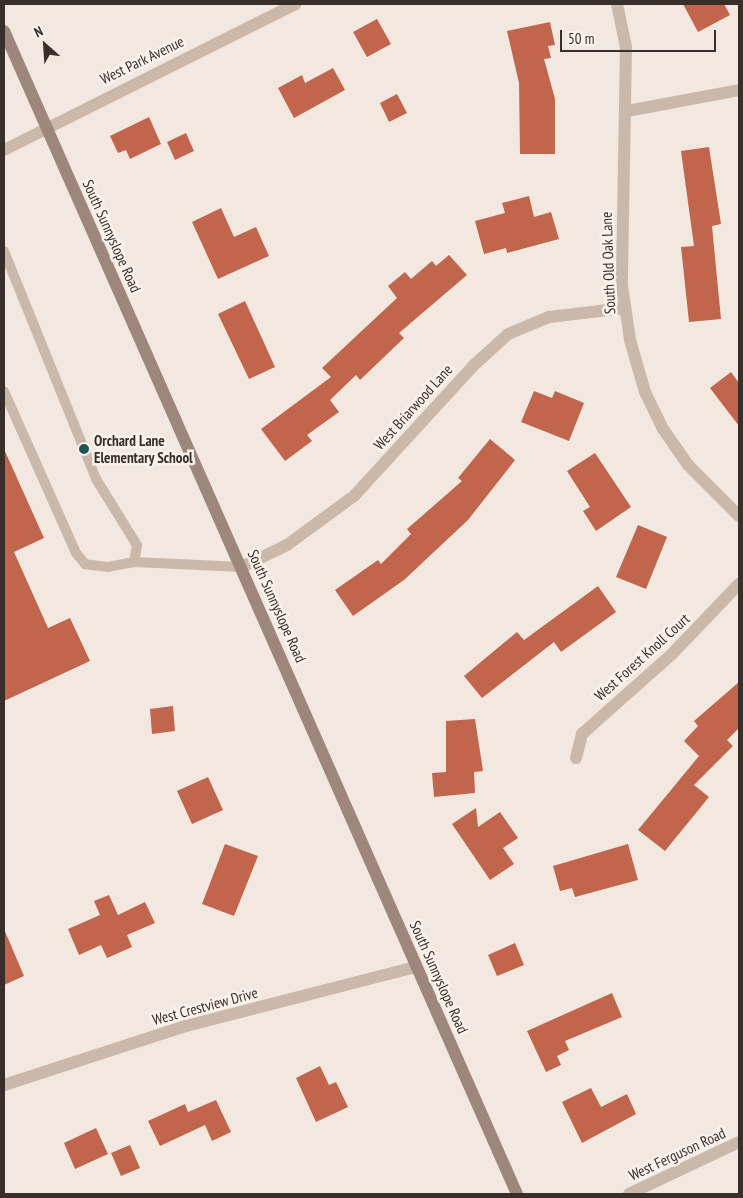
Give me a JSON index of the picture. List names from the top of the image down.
{
  "streets": {
    "street": [
      "West Park Avenue",
      "South Sunnyslope Road",
      "South Old Oak Lane",
      "West Briarwood Lane",
      "West Forest Knoll Court",
      "West Crestview Drive",
      "West Ferguson Road"
    ]
  },
  "crossings": [
    ["West Park Avenue", "South Sunnyslope Road"],
    ["South Sunnyslope Road", "West Briarwood Lane"],
    ["South Sunnyslope Road", "West Crestview Drive"],
    ["South Old Oak Lane", "West Briarwood Lane"]
  ],
  "places": ["Orchard Lane Elementary School"],
  "scale_bar": "50 m",
  "north": "top left"
}
